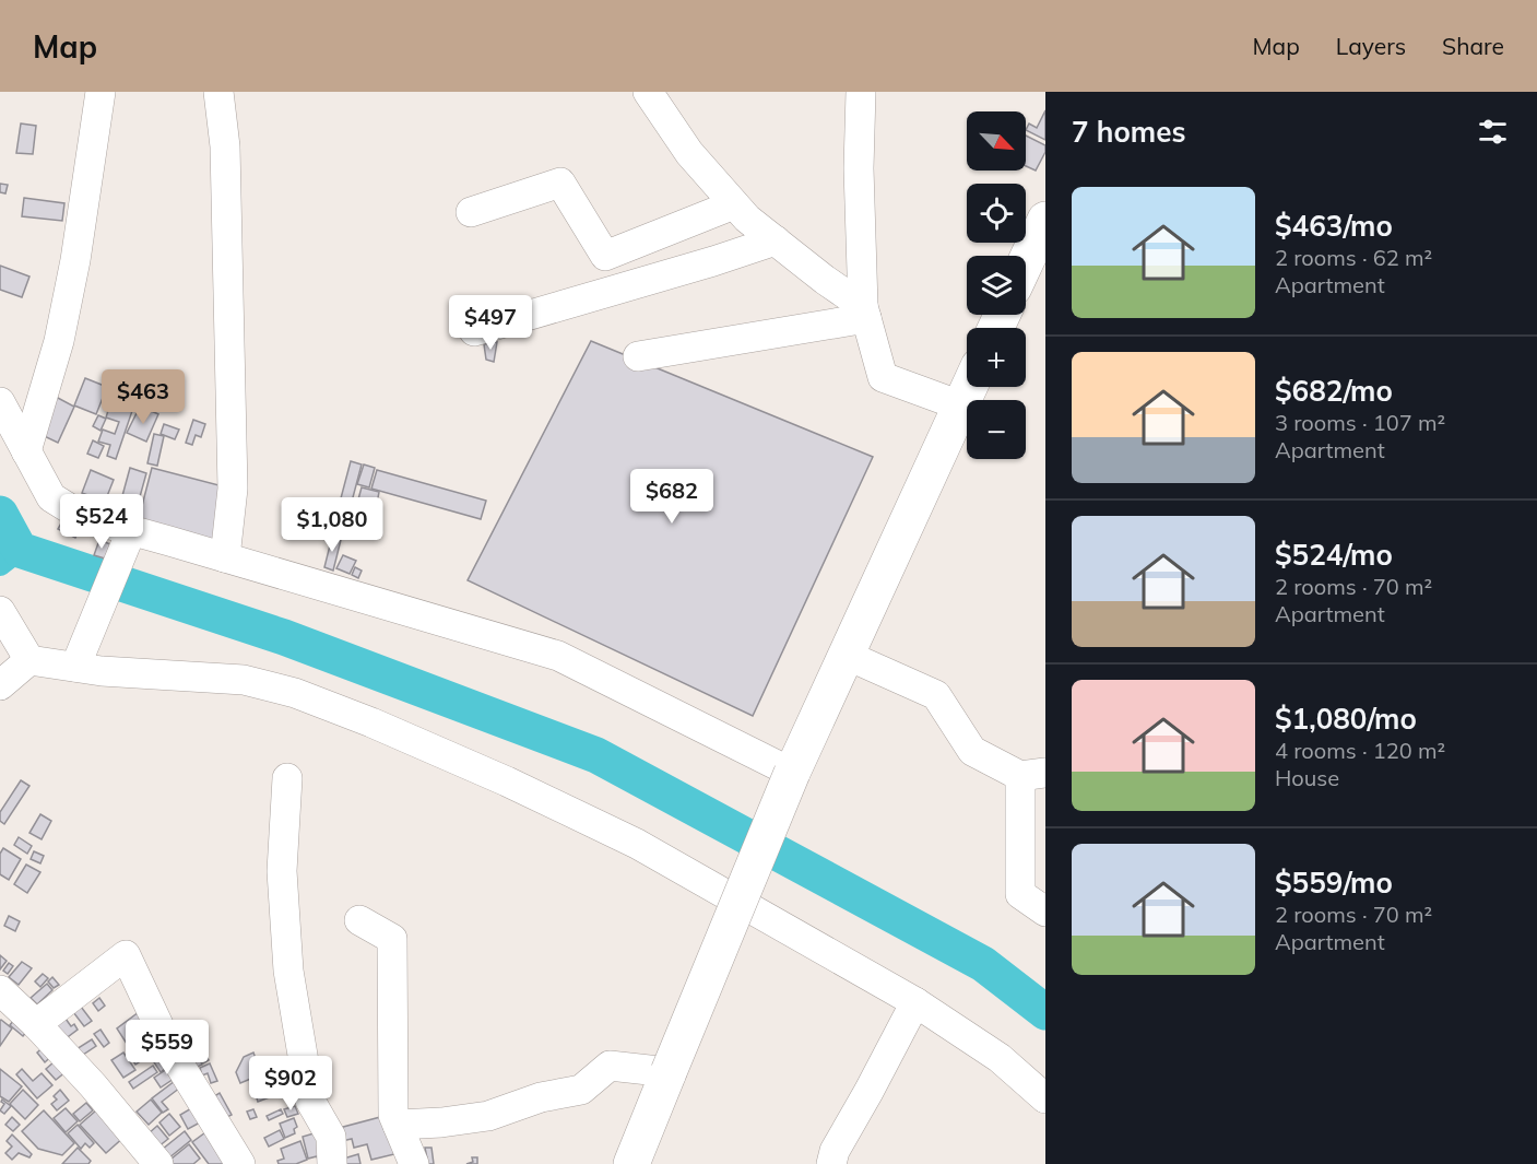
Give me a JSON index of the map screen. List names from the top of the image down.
{
  "north": "bottom right",
  "page": {
    "header": "Map",
    "nav": ["Map", "Layers", "Share"],
    "heading": "7 homes",
    "map_buttons": ["+", "−"],
    "list": [
      {
        "name": "$463/mo",
        "note": "2 rooms · 62 m² · Apartment"
      },
      {
        "name": "$682/mo",
        "note": "3 rooms · 107 m² · Apartment"
      },
      {
        "name": "$524/mo",
        "note": "2 rooms · 70 m² · Apartment"
      },
      {
        "name": "$1,080/mo",
        "note": "4 rooms · 120 m² · House"
      },
      {
        "name": "$559/mo",
        "note": "2 rooms · 70 m² · Apartment"
      }
    ],
    "price": [
      "$497",
      "$463",
      "$682",
      "$524",
      "$1,080",
      "$559",
      "$902"
    ]
  }
}
